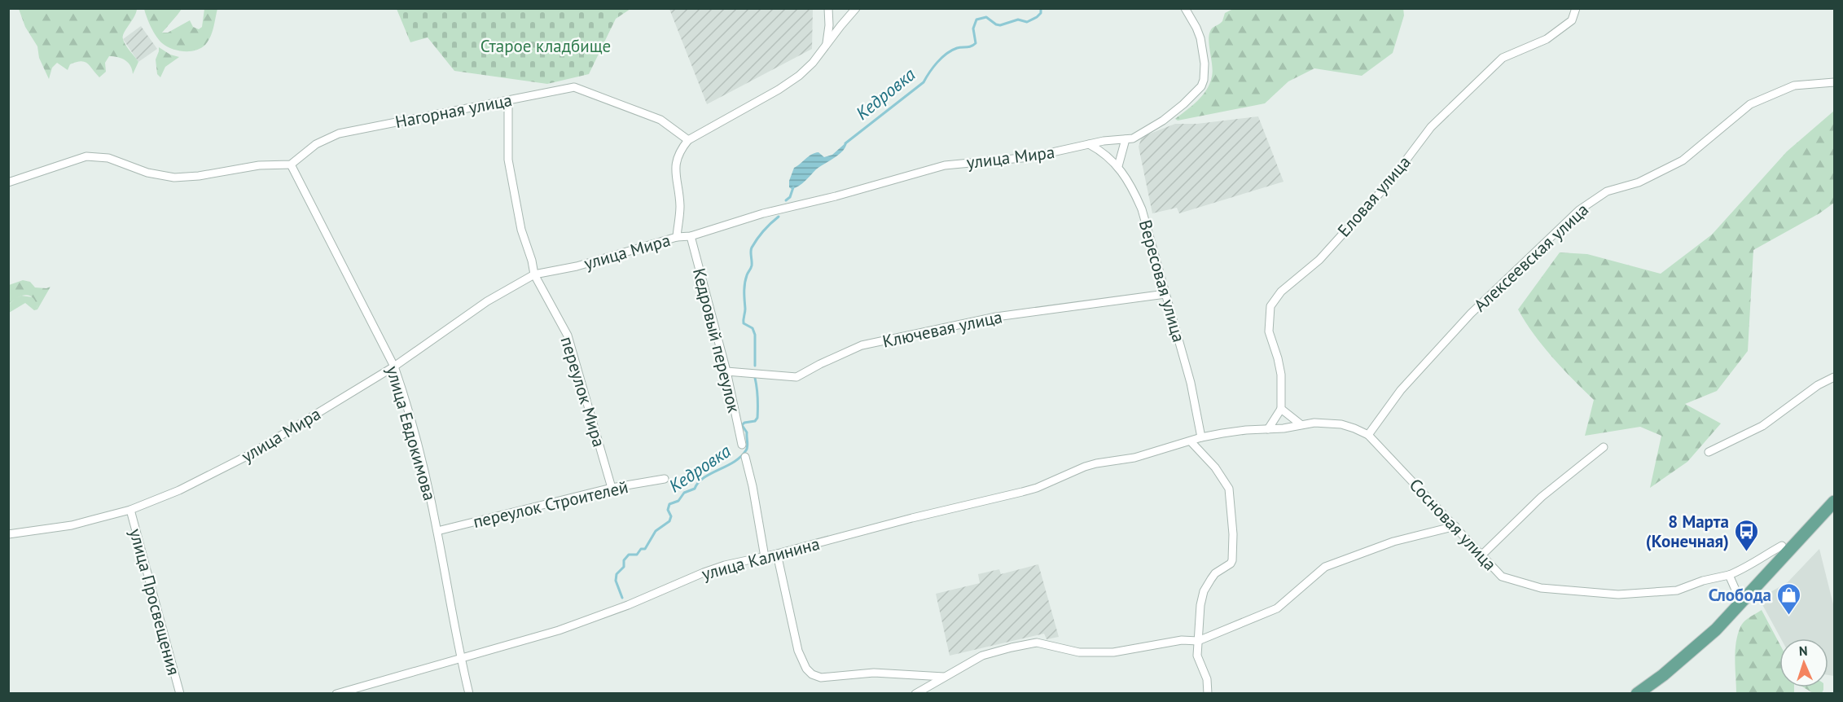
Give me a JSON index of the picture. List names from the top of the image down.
{
  "streets": {
    "street": [
      "Нагорная улица",
      "улица Мира",
      "Еловая улица",
      "Алексеевская улица",
      "Вересовая улица",
      "Ключевая улица",
      "Кедровый переулок",
      "переулок Мира",
      "улица Евдокимова",
      "переулок Строителей",
      "Сосновая улица",
      "улица Калинина",
      "улица Просвещения"
    ]
  },
  "crossings": [
    ["Нагорная улица", "переулок Мира"],
    ["Нагорная улица", "улица Евдокимова"],
    ["улица Мира", "Вересовая улица"],
    ["улица Мира", "Кедровый переулок"],
    ["улица Мира", "переулок Мира"],
    ["улица Мира", "улица Евдокимова"],
    ["улица Мира", "улица Просвещения"],
    ["Алексеевская улица", "Сосновая улица"],
    ["Вересовая улица", "Ключевая улица"],
    ["Вересовая улица", "Сосновая улица"],
    ["Ключевая улица", "Кедровый переулок"],
    ["переулок Мира", "переулок Строителей"],
    ["улица Евдокимова", "переулок Строителей"],
    ["улица Евдокимова", "улица Калинина"],
    ["Сосновая улица", "улица Калинина"]
  ],
  "water": ["Кедровка"],
  "parks": ["Старое кладбище"],
  "places": {
    "bus stop": ["8 Марта (Конечная)"],
    "shop": ["Слобода"]
  },
  "north": "top"
}
